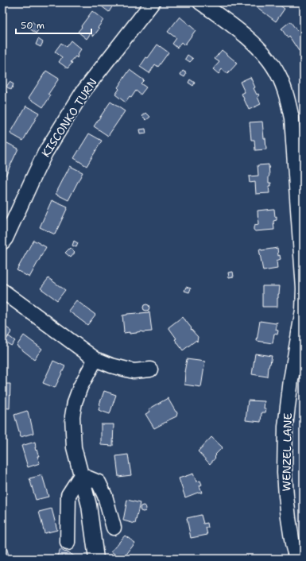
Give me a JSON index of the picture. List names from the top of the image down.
{
  "streets": {
    "street": ["KISCONKO TURN", "WENZEL LANE"]
  },
  "scale_bar": "50 m"
}
